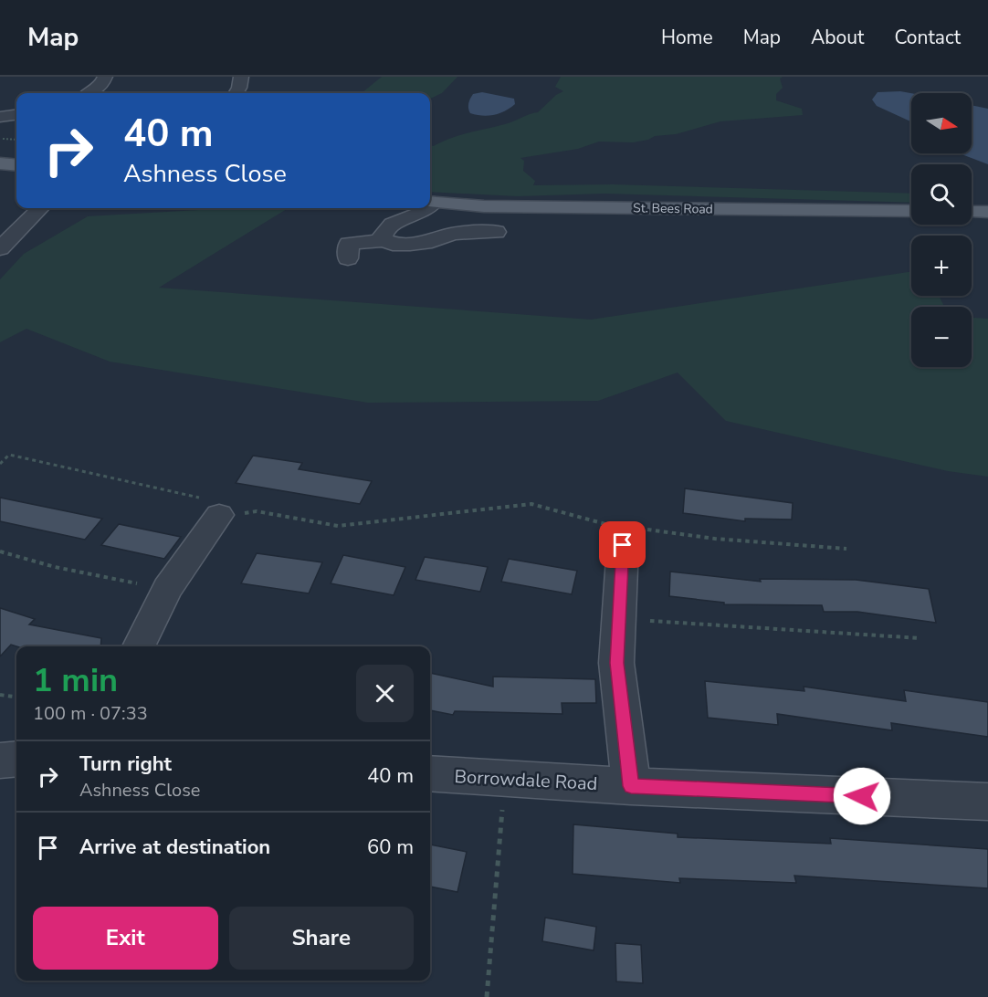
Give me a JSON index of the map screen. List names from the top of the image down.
{
  "streets": {
    "main road": ["St. Bees Road"],
    "street": ["Borrowdale Road"]
  },
  "north": "right",
  "page": {
    "header": "Map",
    "nav": [
      "Home",
      "Map",
      "About",
      "Contact"
    ],
    "map_buttons": ["+", "−"],
    "turn": ["40 m", "Ashness Close"],
    "heading": ["1 min", "100 m · 07:33"],
    "list": [
      {
        "name": "Turn right",
        "note": "Ashness Close",
        "value": "40 m"
      },
      {
        "name": "Arrive at destination",
        "value": "60 m"
      }
    ],
    "buttons": ["Exit", "Share"]
  }
}
